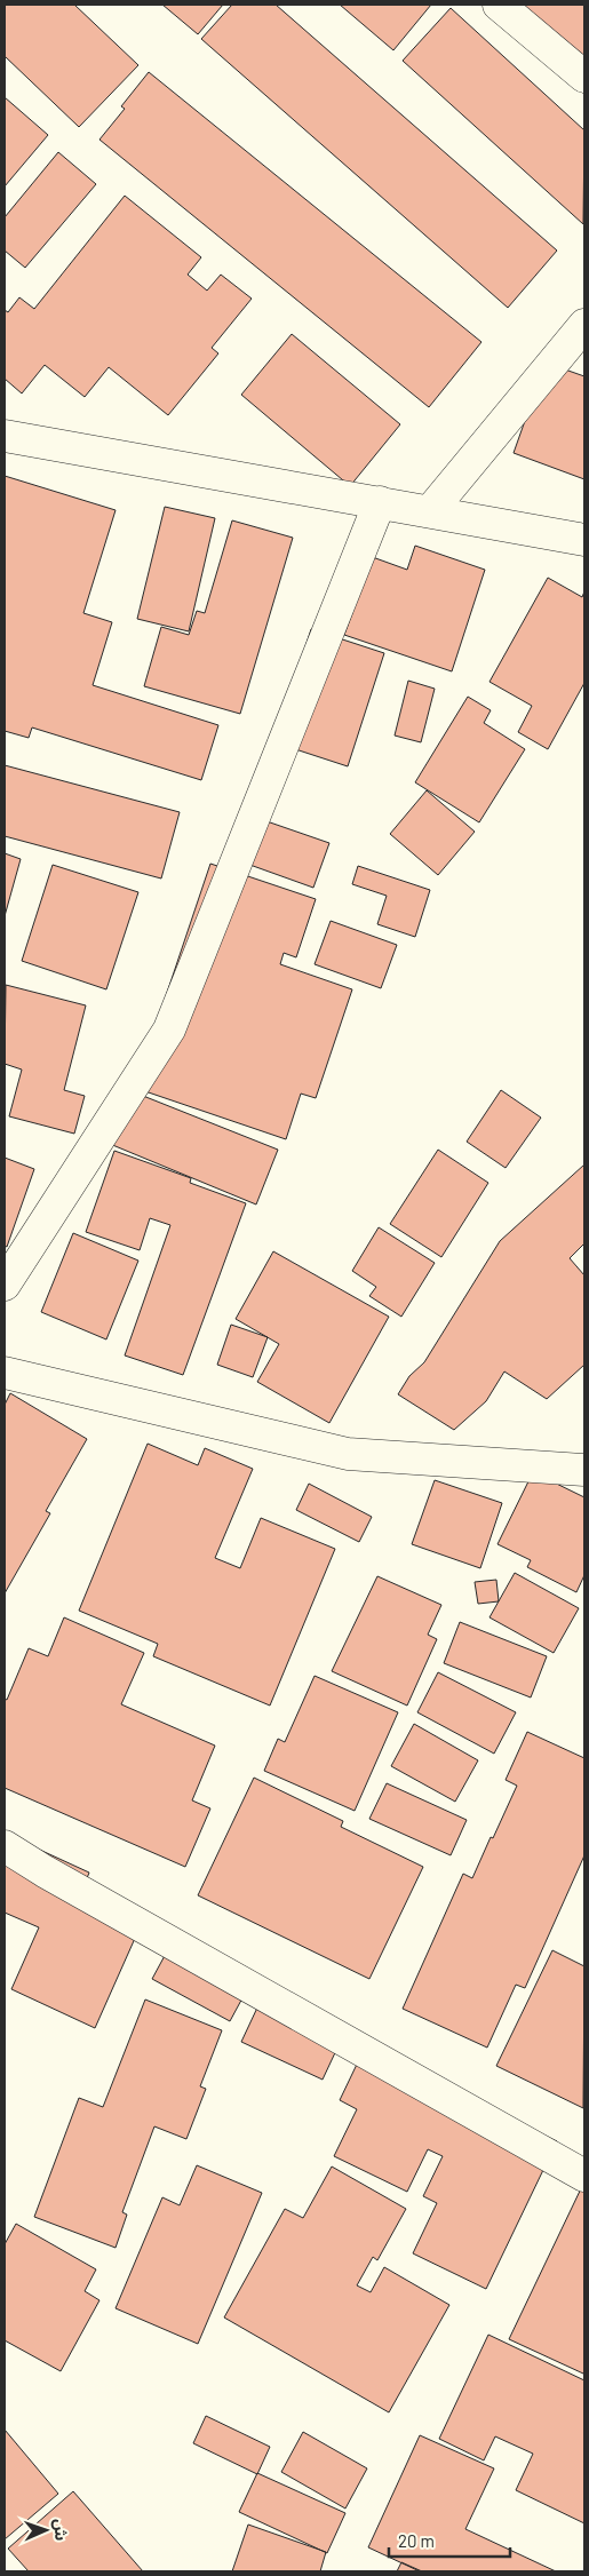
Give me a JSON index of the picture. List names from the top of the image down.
{
  "scale_bar": "20 m",
  "north": "right"
}
